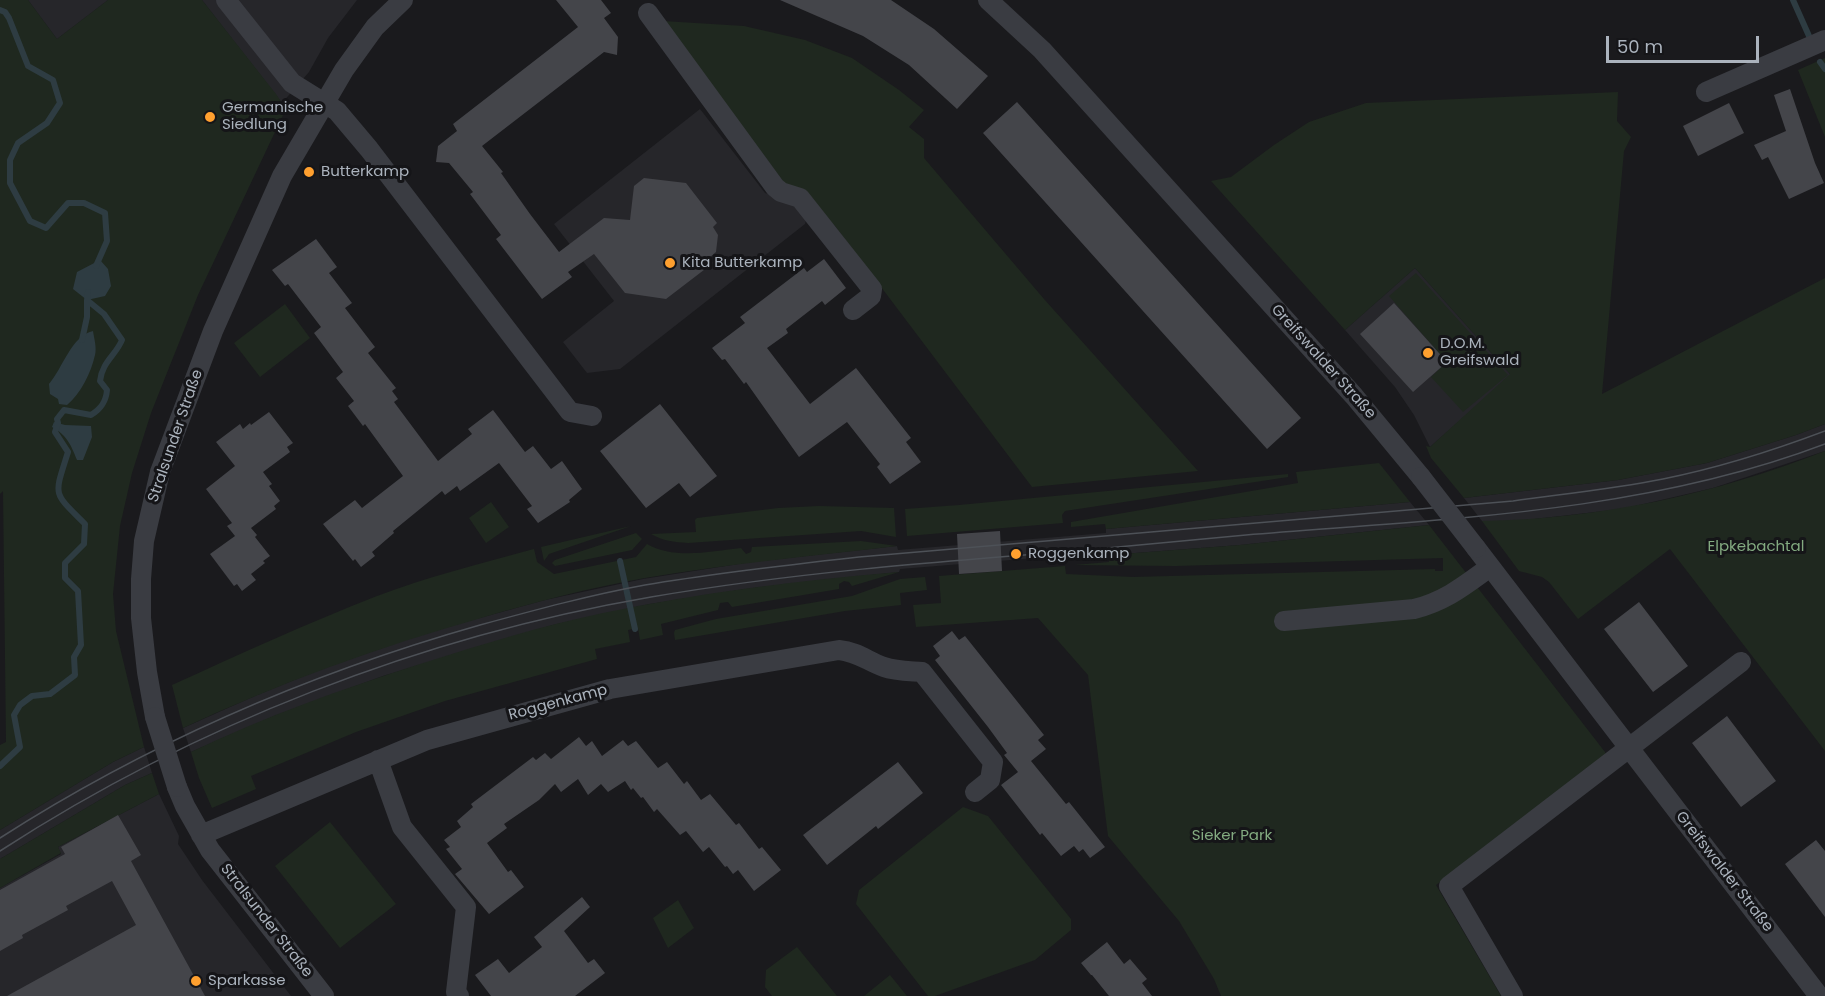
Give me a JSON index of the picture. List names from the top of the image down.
{
  "streets": {
    "street": ["Greifswalder Straße", "Stralsunder Straße", "Roggenkamp"]
  },
  "crossings": [
    ["Stralsunder Straße", "Roggenkamp"]
  ],
  "parks": ["Elpkebachtal", "Sieker Park"],
  "places": [
    "Germanische Siedlung",
    "Butterkamp",
    "Kita Butterkamp",
    "D.O.M. Greifswald",
    "Roggenkamp",
    "Sparkasse"
  ],
  "scale_bar": "50 m"
}
